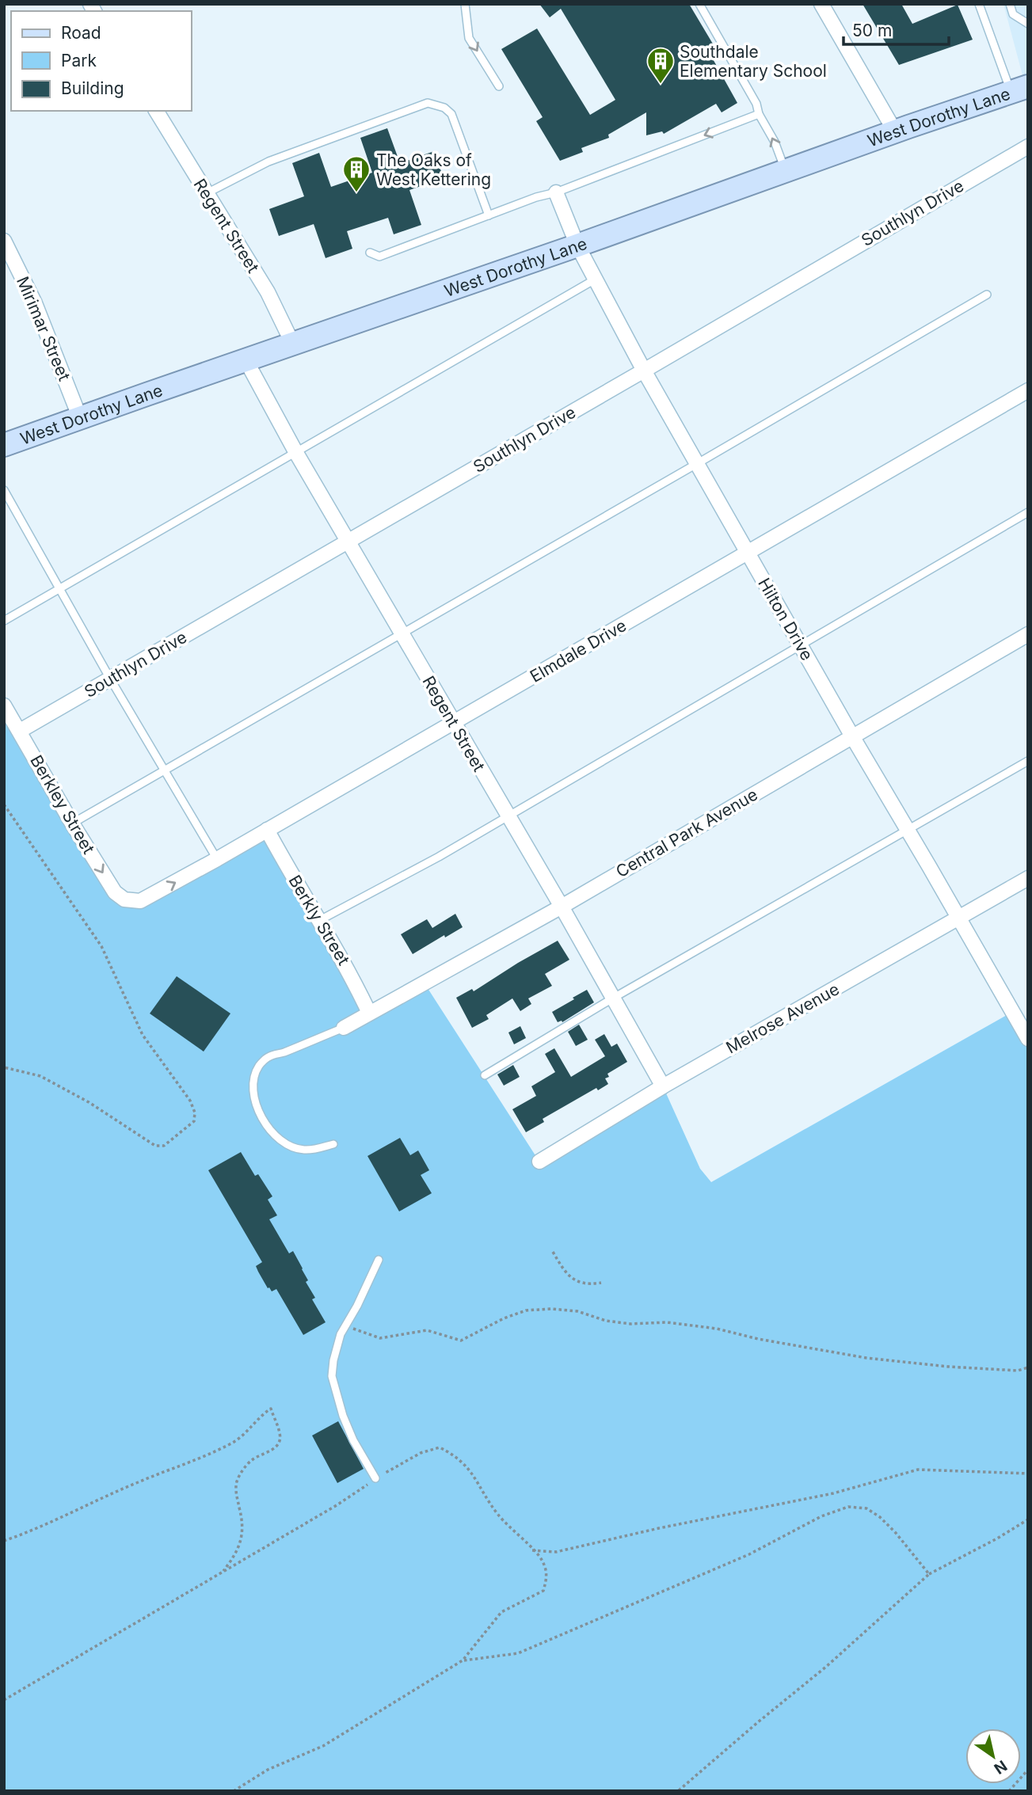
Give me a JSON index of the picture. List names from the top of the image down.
{
  "streets": {
    "main road": ["West Dorothy Lane"],
    "street": [
      "Southlyn Drive",
      "Regent Street",
      "Mirimar Street",
      "Hilton Drive",
      "Elmdale Drive",
      "Berkley Street",
      "Central Park Avenue",
      "Berkly Street",
      "Melrose Avenue"
    ]
  },
  "crossings": [
    ["West Dorothy Lane", "Regent Street"],
    ["West Dorothy Lane", "Mirimar Street"],
    ["West Dorothy Lane", "Hilton Drive"],
    ["Southlyn Drive", "Regent Street"],
    ["Southlyn Drive", "Hilton Drive"],
    ["Southlyn Drive", "Berkley Street"],
    ["Regent Street", "Elmdale Drive"],
    ["Regent Street", "Central Park Avenue"],
    ["Regent Street", "Melrose Avenue"],
    ["Hilton Drive", "Elmdale Drive"],
    ["Hilton Drive", "Central Park Avenue"],
    ["Hilton Drive", "Melrose Avenue"],
    ["Elmdale Drive", "Berkley Street"],
    ["Elmdale Drive", "Berkly Street"],
    ["Central Park Avenue", "Berkly Street"]
  ],
  "one_way": ["Berkley Street"],
  "places": {
    "building": ["Southdale Elementary School", "The Oaks of West Kettering"]
  },
  "legend": ["Road", "Park", "Building"],
  "scale_bar": "50 m",
  "north": "bottom right"
}
